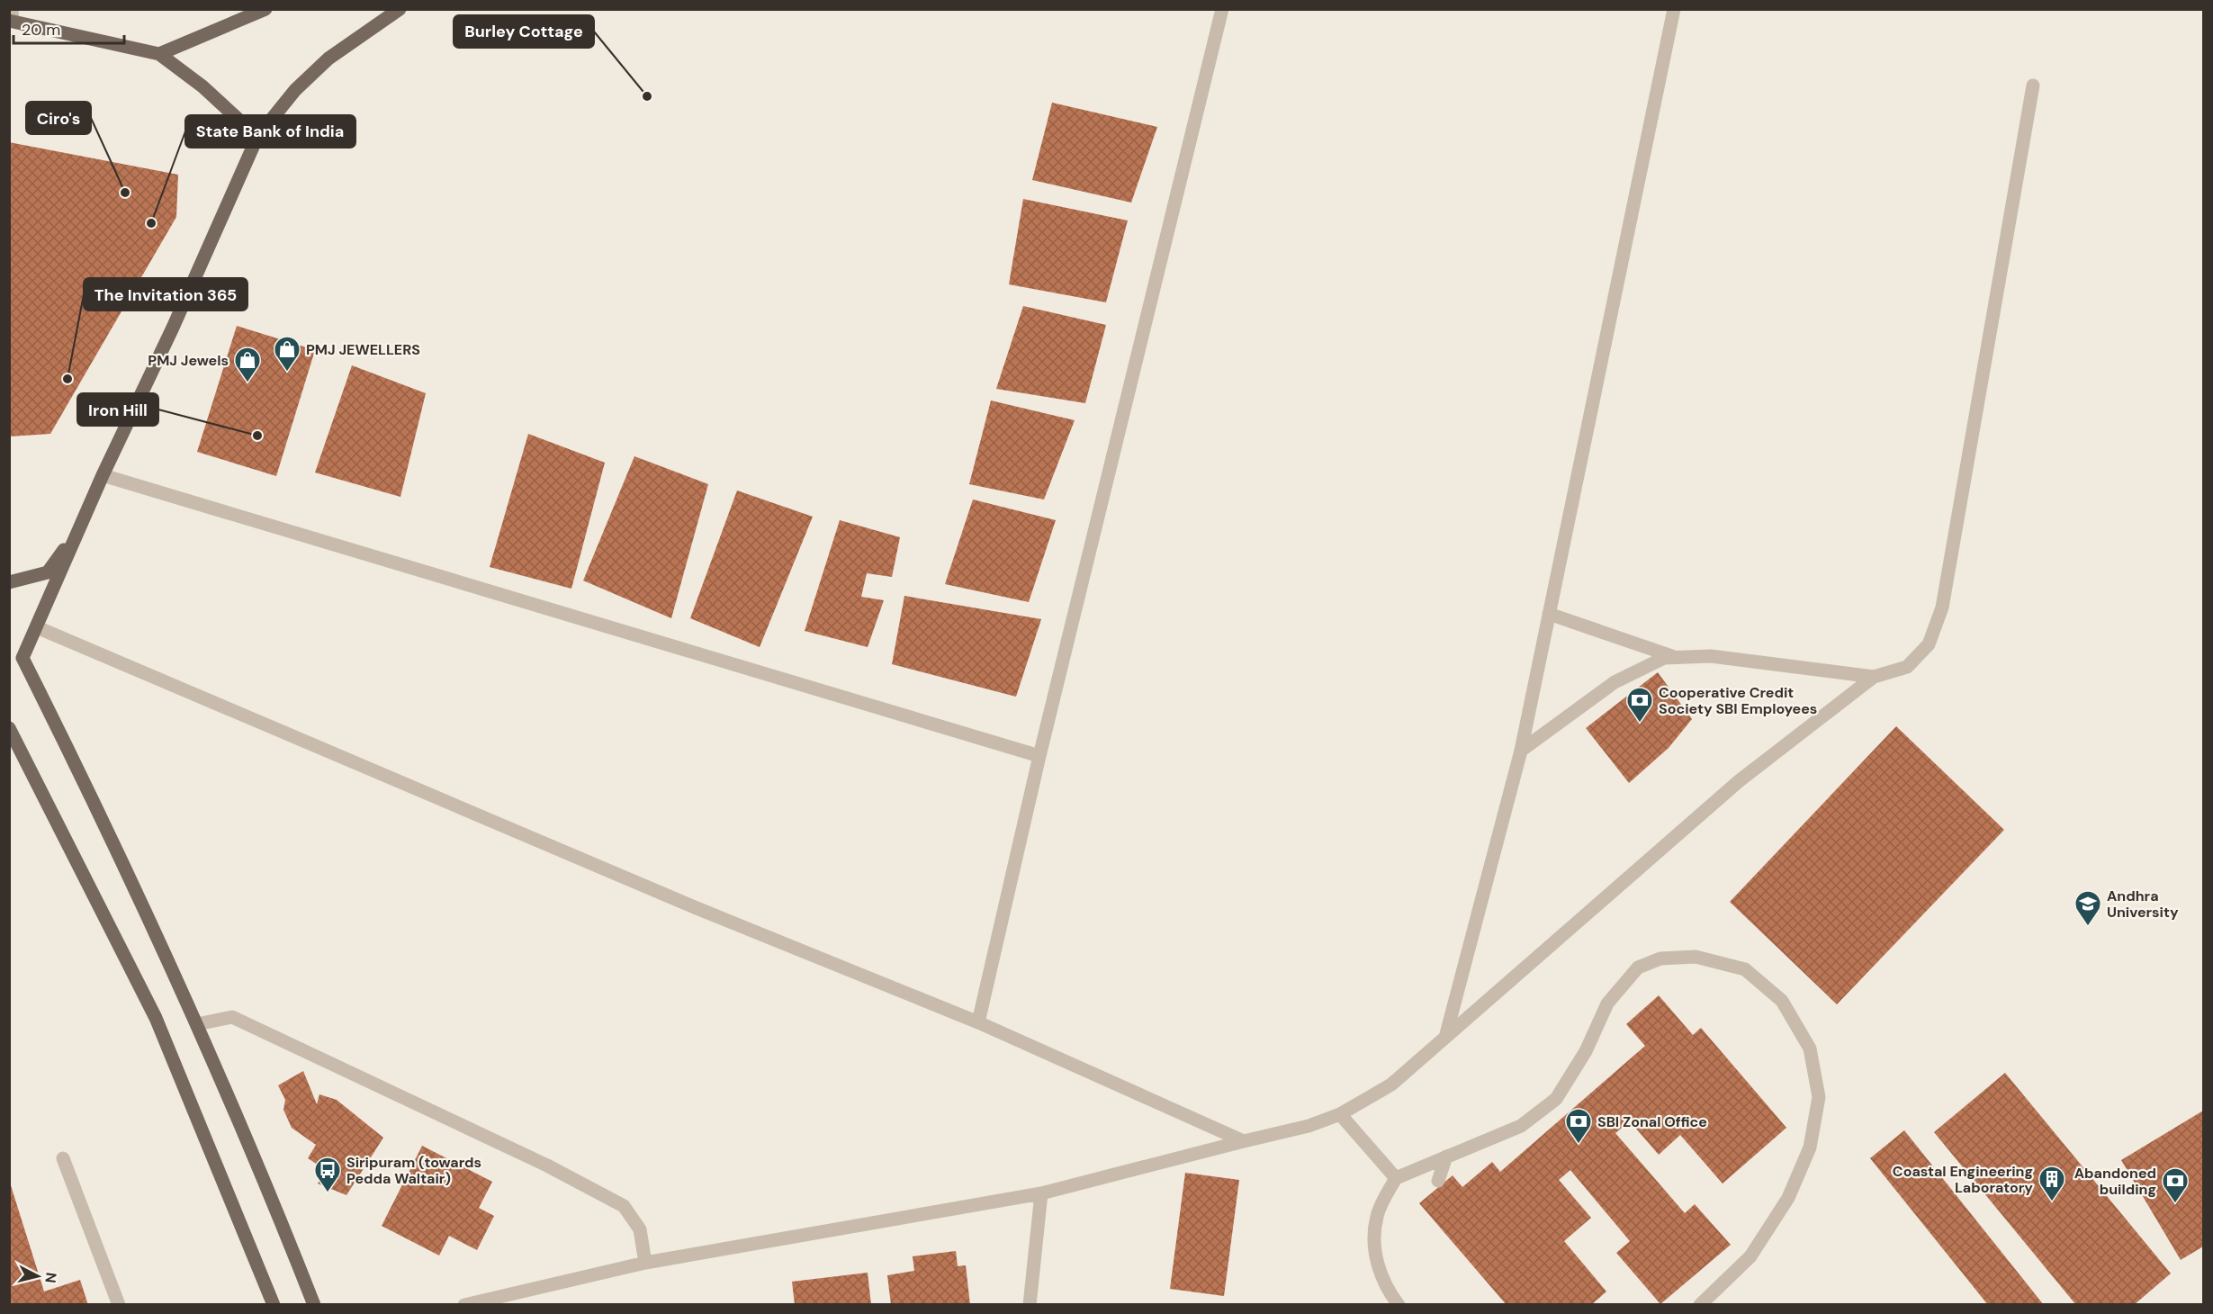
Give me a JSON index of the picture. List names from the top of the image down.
{
  "places": {
    "other": [
      "Burley Cottage",
      "Ciro's",
      "State Bank of India",
      "The Invitation 365",
      "Iron Hill"
    ],
    "shop": ["PMJ JEWELLERS", "PMJ Jewels"],
    "bank": ["Cooperative Credit Society SBI Employees", "SBI Zonal Office", "Abandoned building"],
    "school or university": ["Andhra University"],
    "bus stop": ["Siripuram (towards Pedda Waltair)"],
    "building": ["Coastal Engineering Laboratory"]
  },
  "scale_bar": "20 m",
  "north": "right"
}
